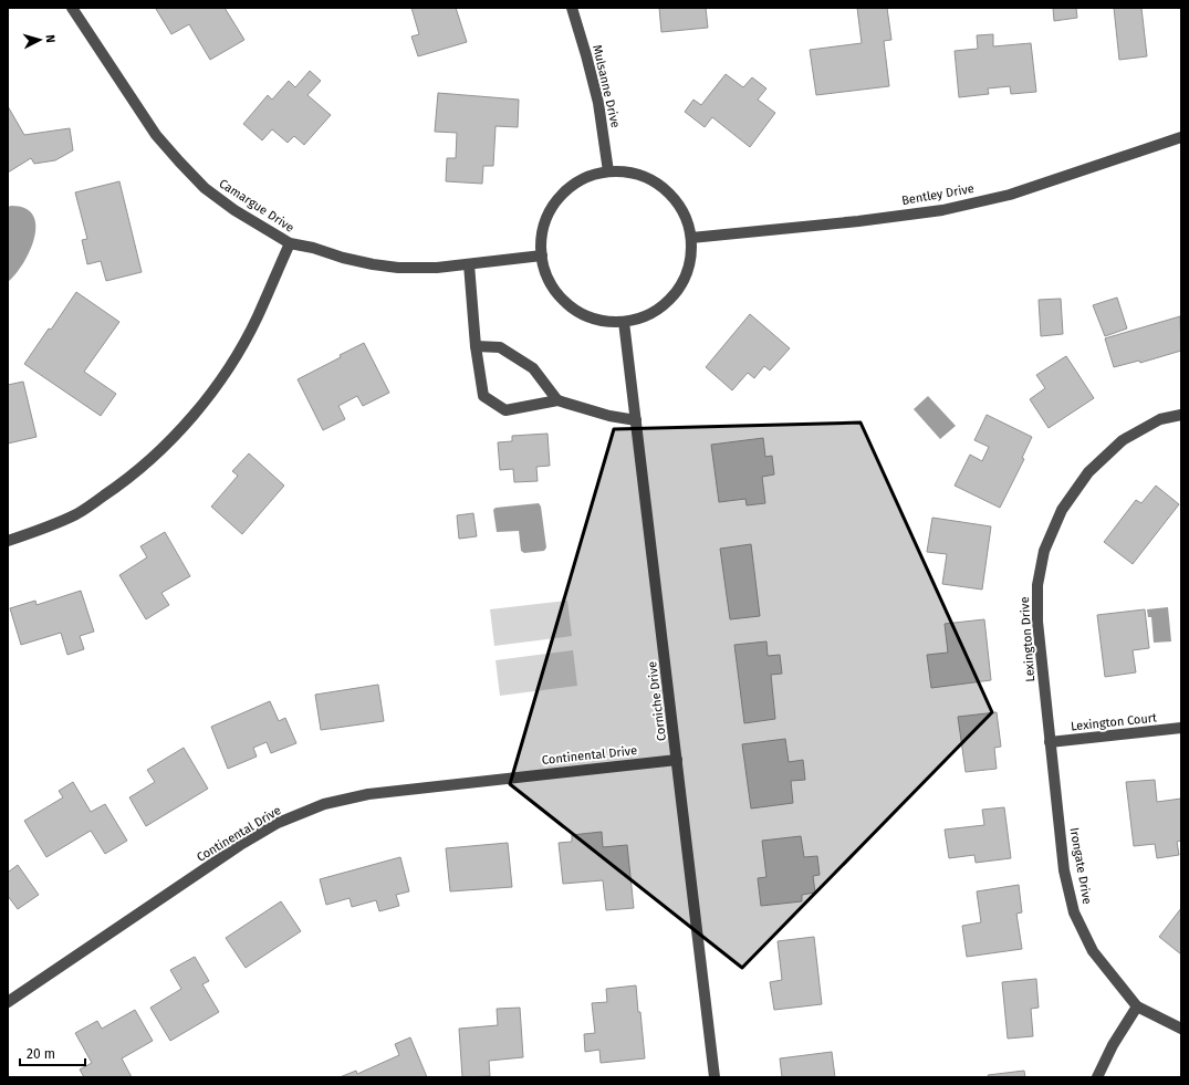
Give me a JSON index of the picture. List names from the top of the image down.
{
  "streets": {
    "street": [
      "Mulsanne Drive",
      "Bentley Drive",
      "Camargue Drive",
      "Lexington Drive",
      "Corniche Drive",
      "Lexington Court",
      "Continental Drive",
      "Irongate Drive"
    ]
  },
  "crossings": [
    ["Mulsanne Drive", "Bentley Drive"],
    ["Mulsanne Drive", "Camargue Drive"],
    ["Mulsanne Drive", "Corniche Drive"],
    ["Bentley Drive", "Camargue Drive"],
    ["Bentley Drive", "Corniche Drive"],
    ["Camargue Drive", "Corniche Drive"],
    ["Lexington Drive", "Lexington Court"],
    ["Lexington Drive", "Irongate Drive"],
    ["Corniche Drive", "Continental Drive"],
    ["Lexington Court", "Irongate Drive"]
  ],
  "scale_bar": "20 m",
  "north": "right"
}
